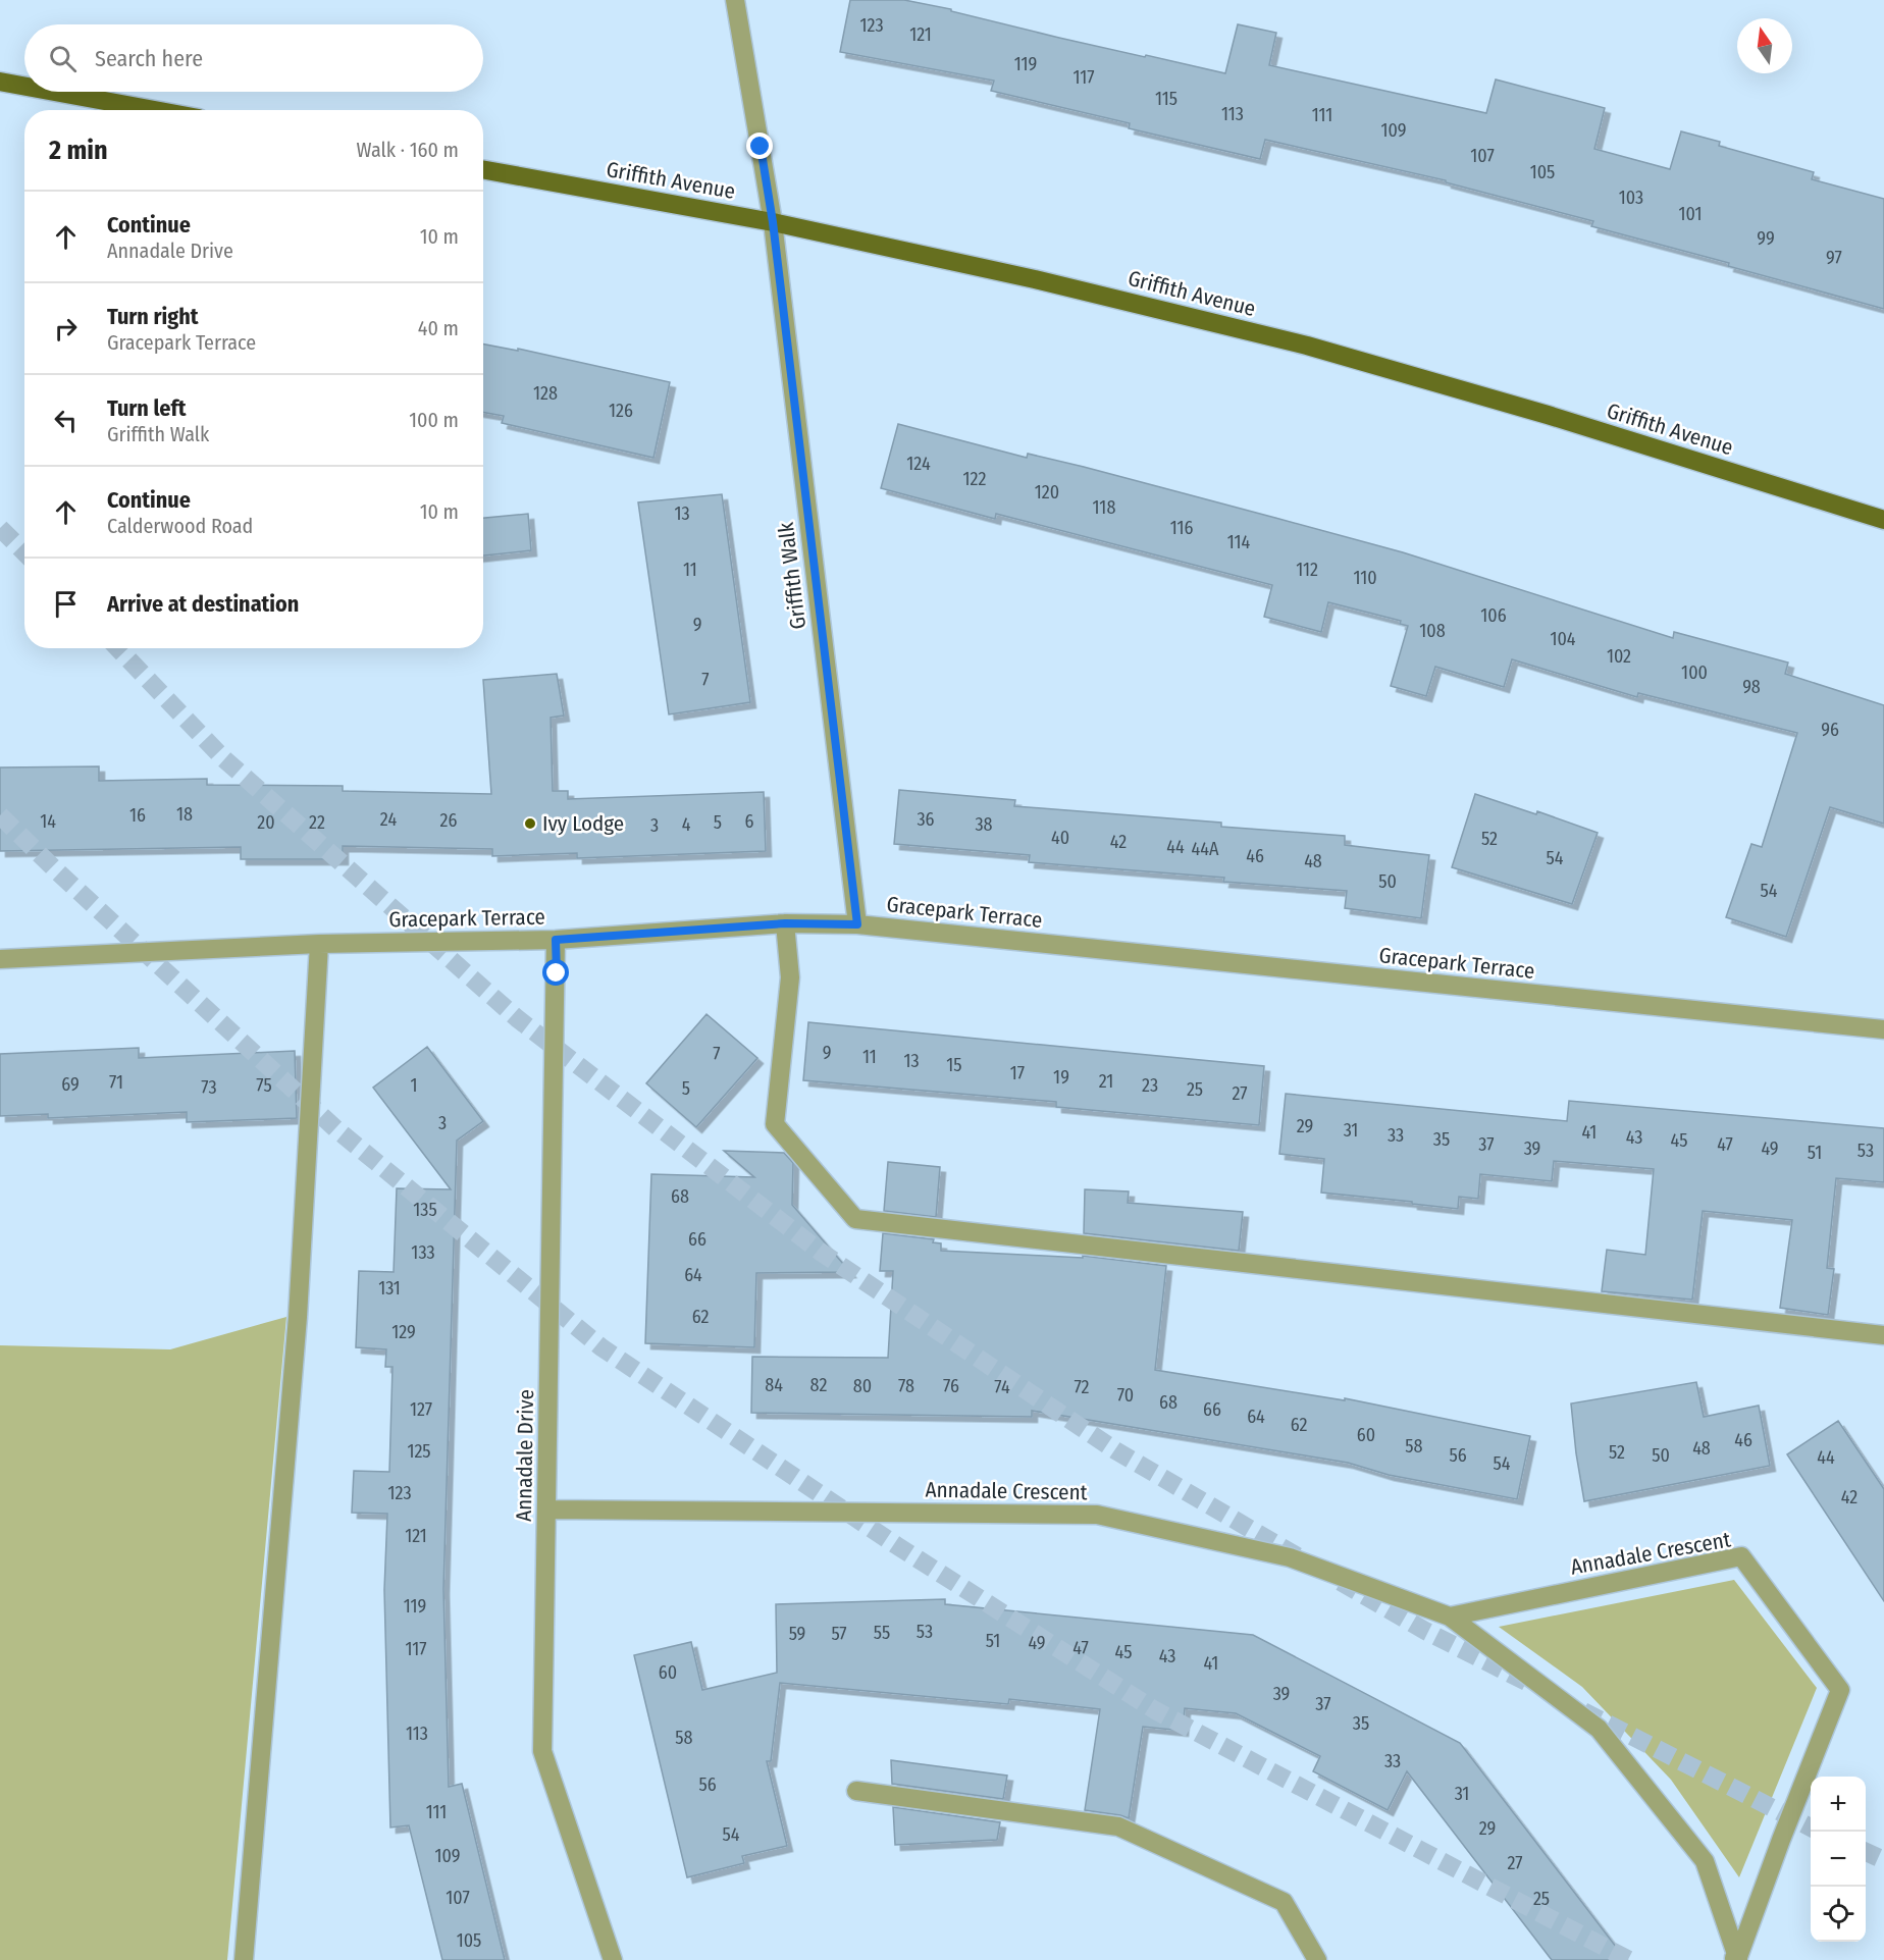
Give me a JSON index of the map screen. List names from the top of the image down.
{
  "streets": {
    "main road": ["Griffith Avenue"],
    "street": [
      "Griffith Walk",
      "Gracepark Terrace",
      "Annadale Drive",
      "Annadale Crescent"
    ]
  },
  "crossings": [
    ["Griffith Avenue", "Griffith Walk"],
    ["Griffith Walk", "Gracepark Terrace"],
    ["Gracepark Terrace", "Annadale Drive"],
    ["Annadale Drive", "Annadale Crescent"]
  ],
  "places": ["Ivy Lodge"],
  "house_numbers": [
    "123",
    "121",
    "119",
    "117",
    "115",
    "113",
    "111",
    "109",
    "107",
    "105",
    "103",
    "101",
    "99",
    "97",
    "128",
    "126",
    "124",
    "122",
    "120",
    "118",
    "13",
    "116",
    "114",
    "11",
    "112",
    "110",
    "106",
    "9",
    "108",
    "104",
    "102",
    "100",
    "7",
    "98",
    "96",
    "18",
    "16",
    "24",
    "36",
    "26",
    "14",
    "6",
    "20",
    "22",
    "5",
    "4",
    "38",
    "3",
    "40",
    "52",
    "42",
    "44",
    "44A",
    "46",
    "54",
    "48",
    "50",
    "54",
    "9",
    "7",
    "11",
    "13",
    "15",
    "17",
    "19",
    "21",
    "71",
    "69",
    "75",
    "1",
    "23",
    "73",
    "5",
    "25",
    "27",
    "3",
    "29",
    "31",
    "41",
    "33",
    "43",
    "35",
    "45",
    "37",
    "47",
    "39",
    "49",
    "53",
    "51",
    "68",
    "135",
    "66",
    "133",
    "64",
    "131",
    "62",
    "129",
    "84",
    "82",
    "80",
    "78",
    "76",
    "74",
    "72",
    "70",
    "68",
    "127",
    "66",
    "64",
    "62",
    "60",
    "46",
    "58",
    "48",
    "125",
    "52",
    "56",
    "50",
    "44",
    "54",
    "123",
    "42",
    "121",
    "119",
    "53",
    "55",
    "59",
    "57",
    "51",
    "49",
    "47",
    "117",
    "45",
    "43",
    "41",
    "60",
    "39",
    "37",
    "35",
    "113",
    "58",
    "33",
    "56",
    "31",
    "111",
    "29",
    "54",
    "109",
    "27",
    "107",
    "25",
    "105"
  ],
  "north": "top",
  "page": {
    "search": "Search here",
    "heading": ["2 min", "Walk · 160 m"],
    "list": [
      ["Continue", "Annadale Drive", "10 m"],
      ["Turn right", "Gracepark Terrace", "40 m"],
      ["Turn left", "Griffith Walk", "100 m"],
      ["Continue", "Calderwood Road", "10 m"],
      "Arrive at destination"
    ],
    "map_buttons": ["+", "−"]
  }
}
